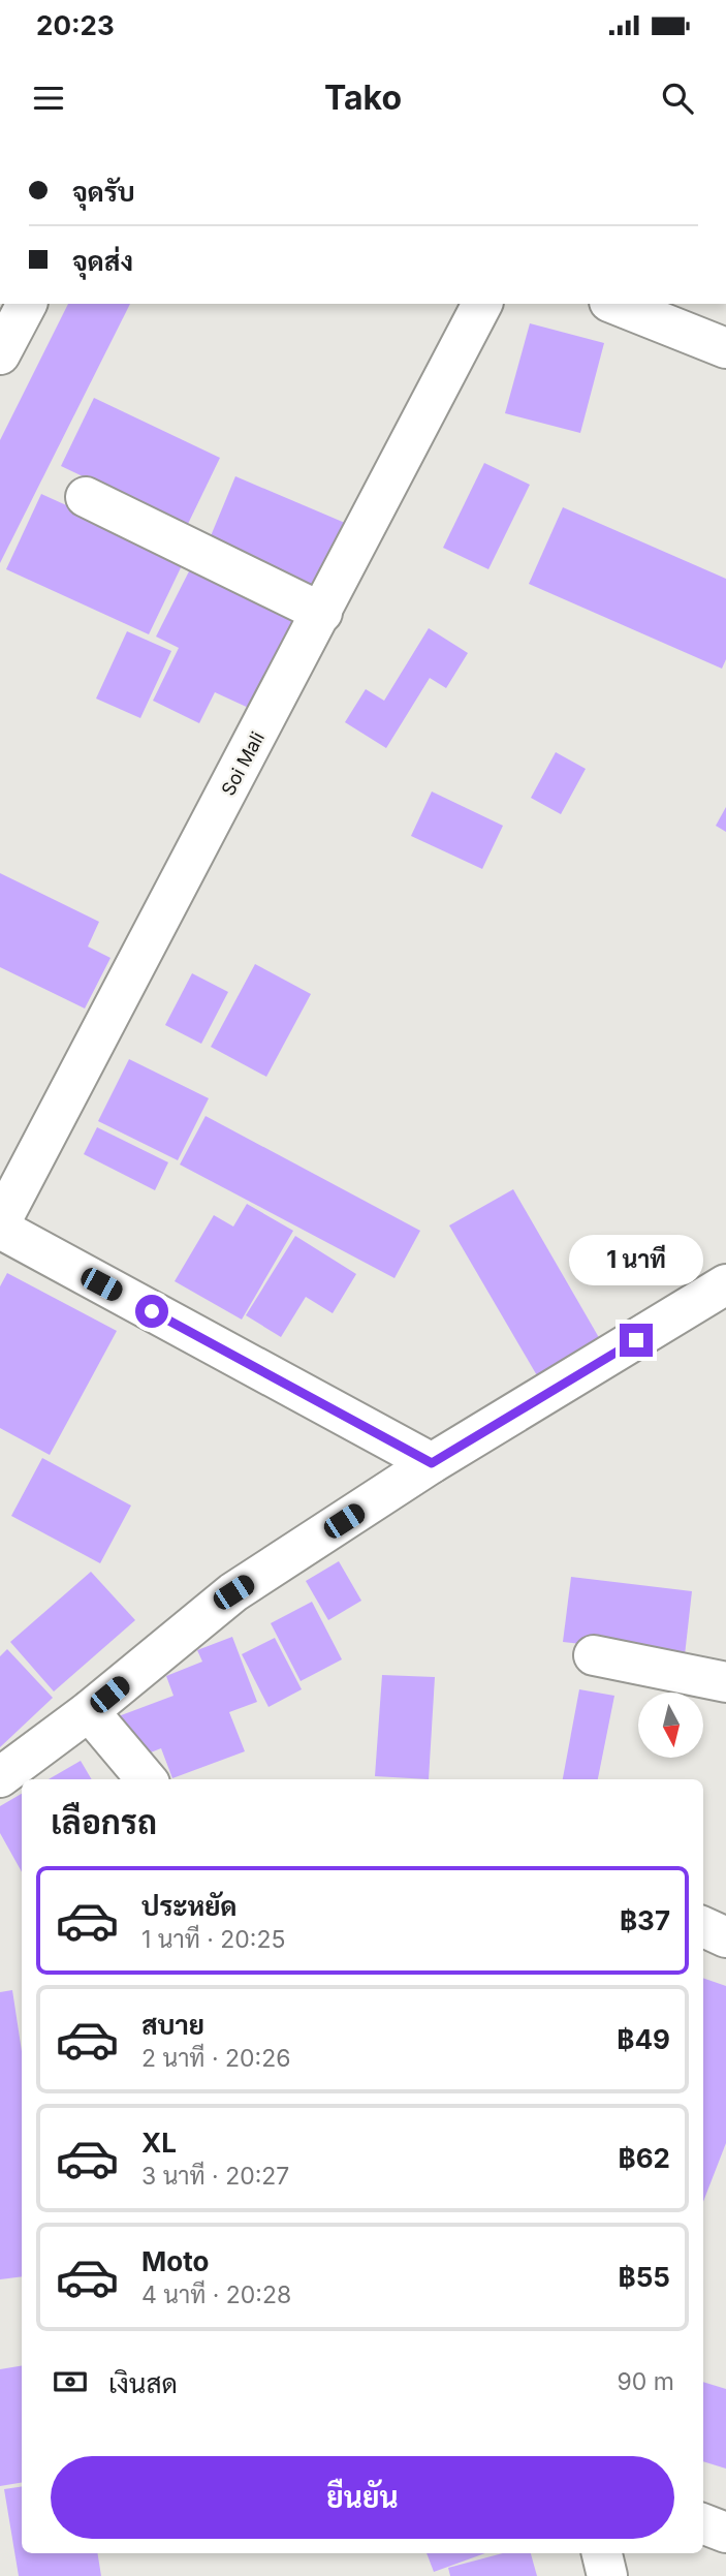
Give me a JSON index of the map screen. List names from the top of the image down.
{
  "streets": {
    "street": ["Soi Mali"]
  },
  "north": "bottom",
  "page": {
    "status": "20:23",
    "header": "Tako",
    "banner": ["จุดรับ", "จุดส่ง"],
    "bubble": "1 นาที",
    "heading": "เลือกรถ",
    "list": [
      {
        "name": "ประหยัด",
        "note": "1 นาที · 20:25",
        "value": "฿37"
      },
      {
        "name": "สบาย",
        "note": "2 นาที · 20:26",
        "value": "฿49"
      },
      {
        "name": "XL",
        "note": "3 นาที · 20:27",
        "value": "฿62"
      },
      {
        "name": "Moto",
        "note": "4 นาที · 20:28",
        "value": "฿55"
      }
    ],
    "pay": ["เงินสด", "90 m"],
    "buttons": "ยืนยัน"
  }
}
